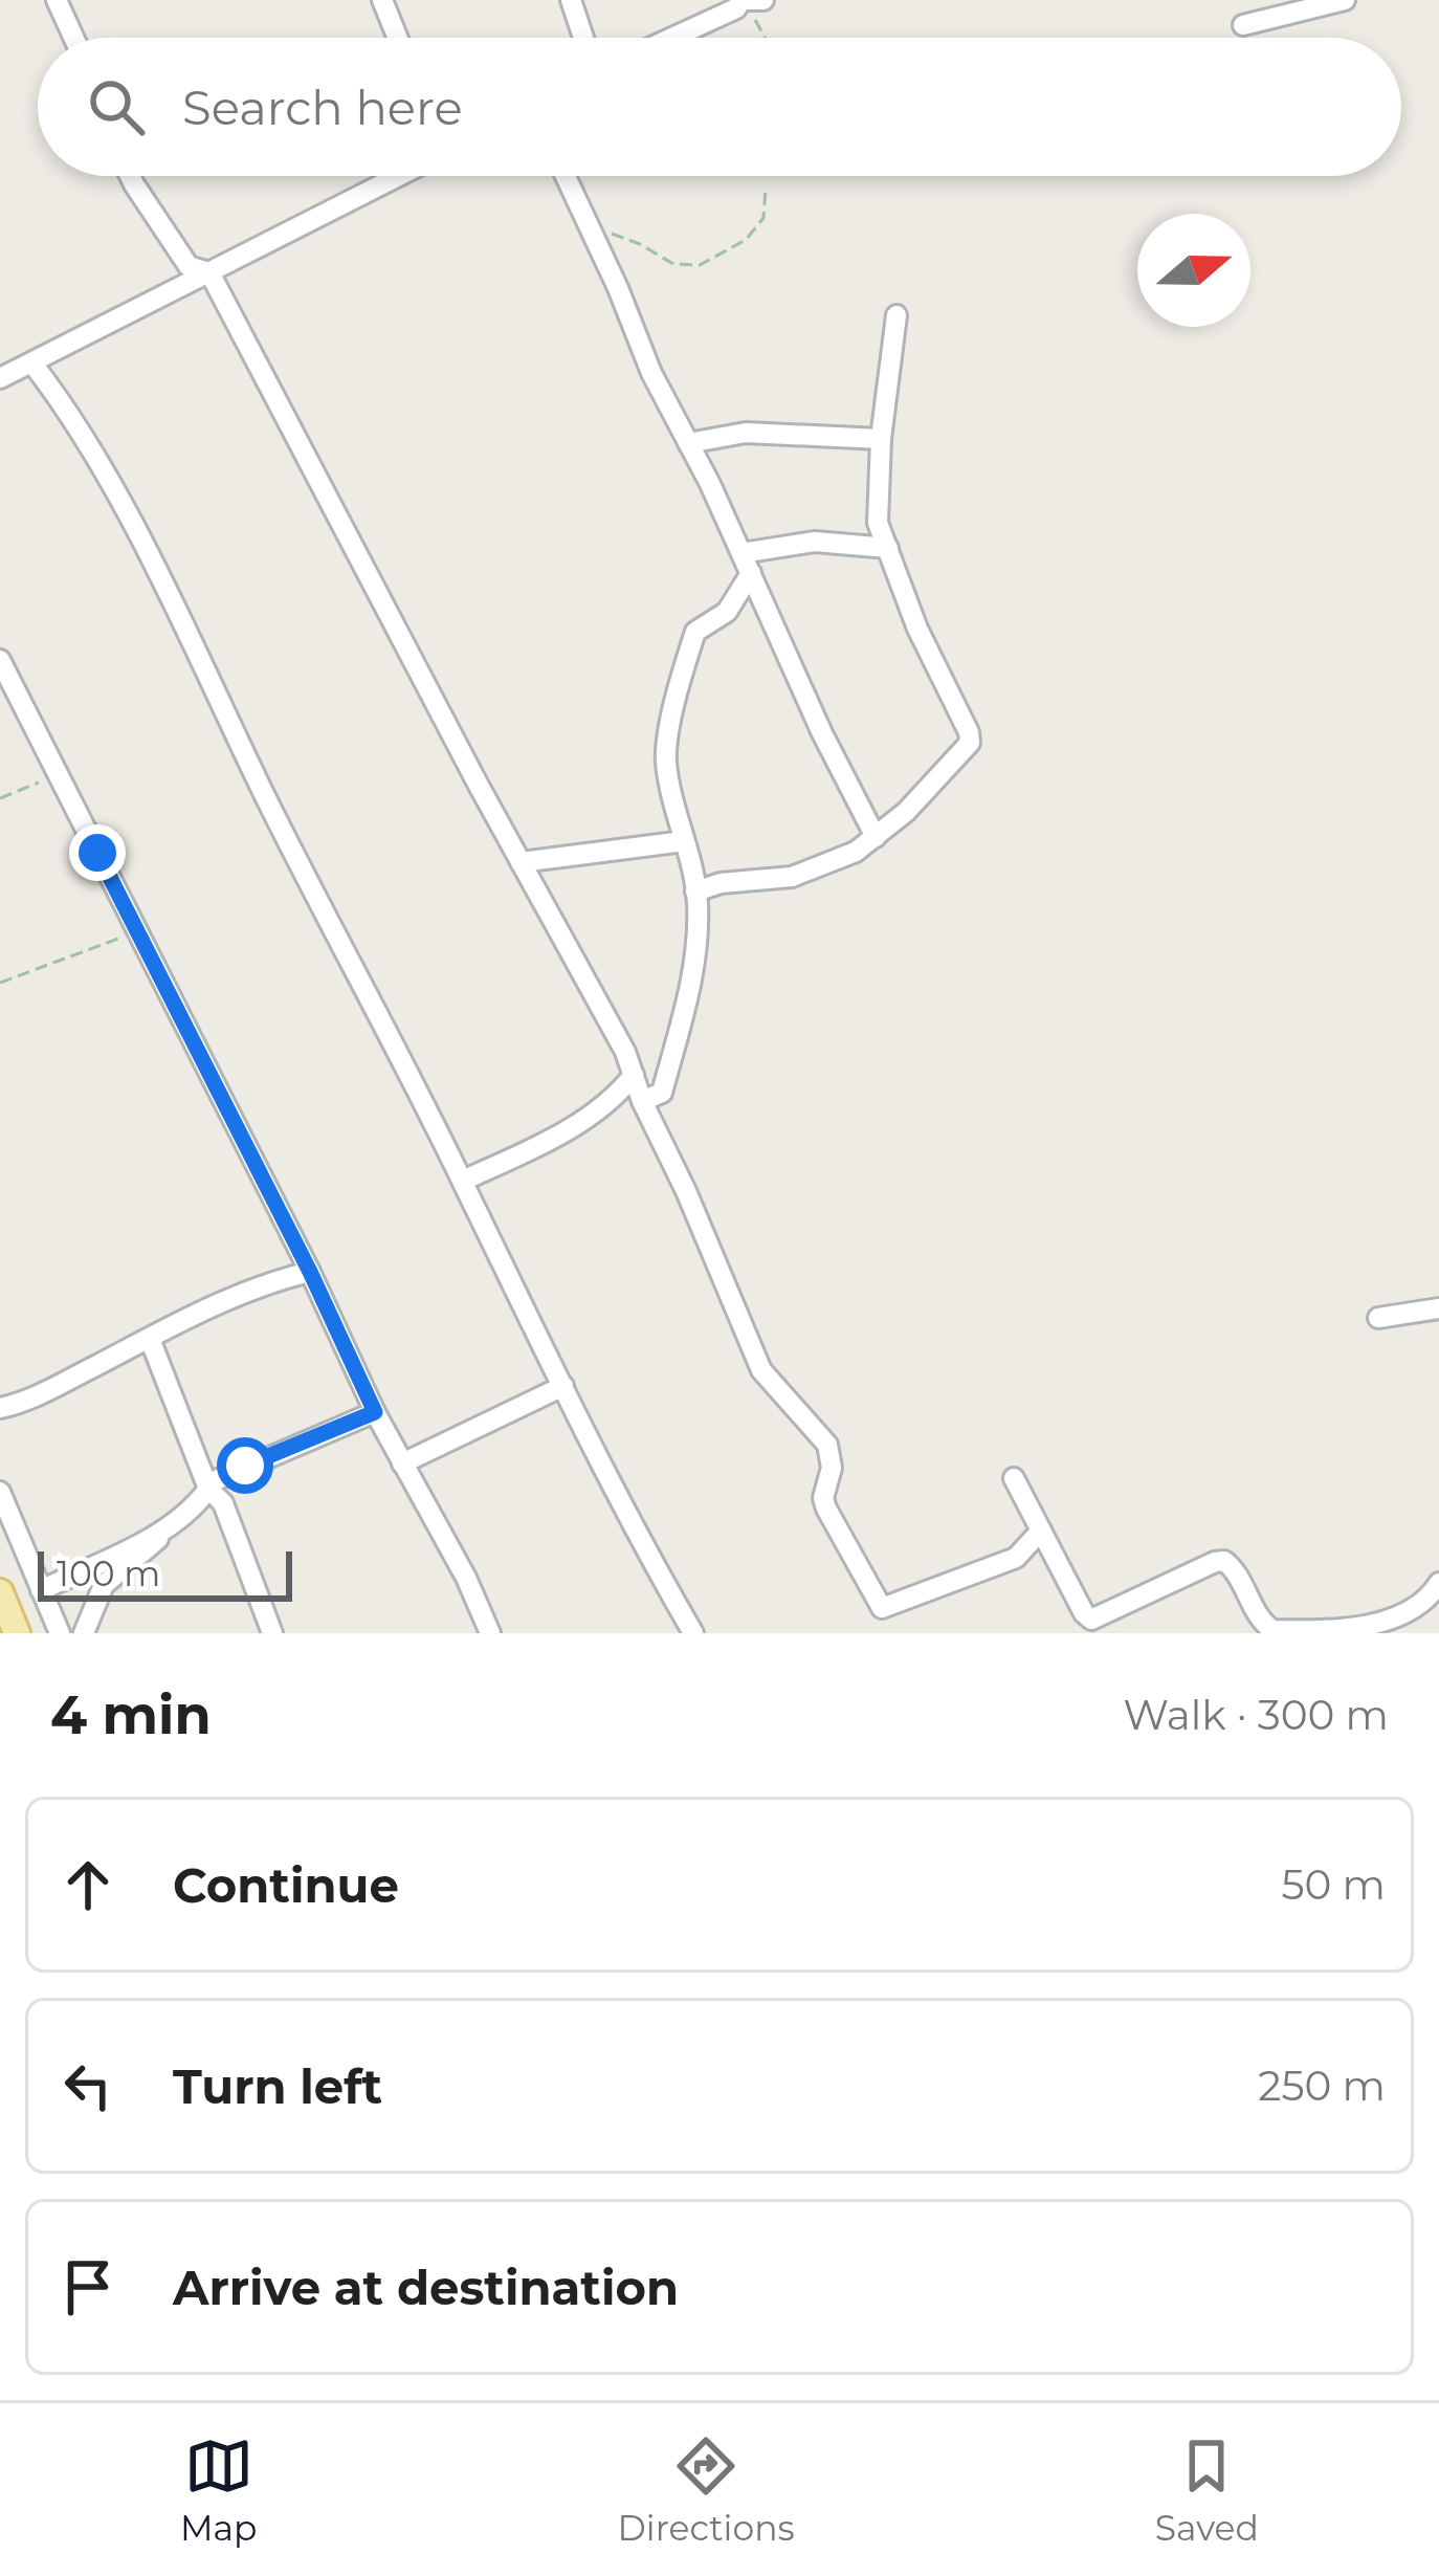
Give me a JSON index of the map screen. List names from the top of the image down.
{
  "scale_bar": "100 m",
  "north": "right",
  "page": {
    "search": "Search here",
    "scale": "100 m",
    "heading": ["4 min", "Walk · 300 m"],
    "list": [
      ["Continue", "50 m"],
      ["Turn left", "250 m"],
      "Arrive at destination"
    ],
    "nav": ["Map", "Directions", "Saved"]
  }
}
